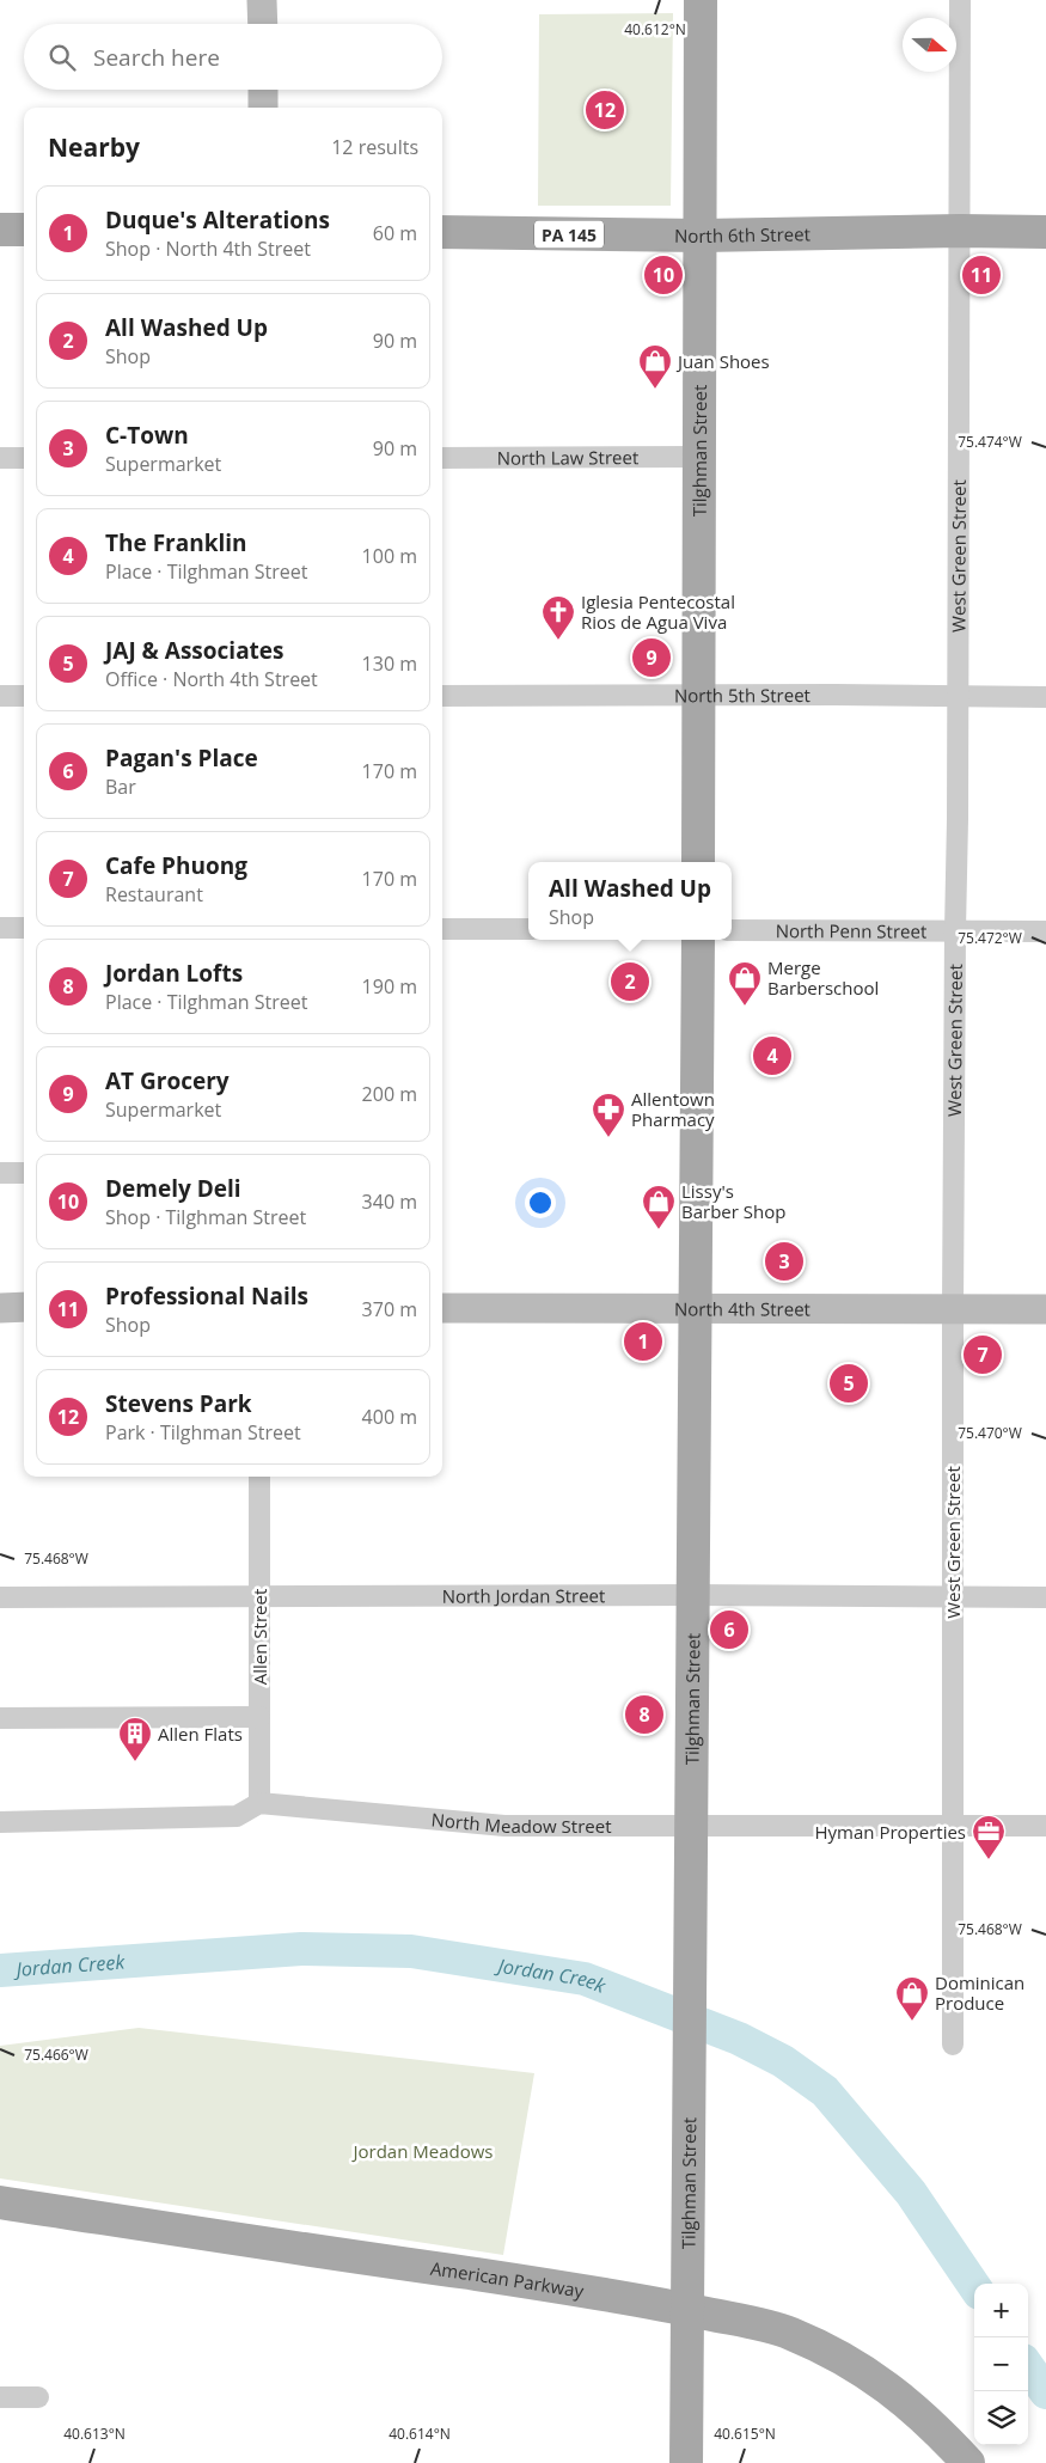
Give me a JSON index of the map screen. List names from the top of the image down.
{
  "streets": {
    "main road": [
      "PA 145",
      "North 6th Street",
      "Tilghman Street",
      "American Parkway"
    ],
    "street": [
      "North Law Street",
      "West Green Street",
      "North 5th Street",
      "North Penn Street",
      "North 4th Street",
      "North Jordan Street",
      "Allen Street",
      "North Meadow Street"
    ]
  },
  "crossings": [
    ["North 6th Street", "Tilghman Street"],
    ["North 6th Street", "West Green Street"],
    ["Tilghman Street", "North Law Street"],
    ["Tilghman Street", "North 5th Street"],
    ["Tilghman Street", "North 4th Street"],
    ["Tilghman Street", "North Jordan Street"],
    ["West Green Street", "North 5th Street"],
    ["West Green Street", "North Penn Street"],
    ["West Green Street", "North 4th Street"],
    ["West Green Street", "North Jordan Street"],
    ["West Green Street", "North Meadow Street"],
    ["North Jordan Street", "Allen Street"],
    ["Allen Street", "North Meadow Street"]
  ],
  "water": ["Jordan Creek"],
  "parks": ["Jordan Meadows"],
  "places": {
    "shop": [
      "Juan Shoes",
      "Merge Barberschool",
      "Lissy's Barber Shop",
      "Dominican Produce"
    ],
    "church": ["Iglesia Pentecostal Rios de Agua Viva"],
    "pharmacy": ["Allentown Pharmacy"],
    "building": ["Allen Flats"],
    "office": ["Hyman Properties"]
  },
  "north": "right",
  "page": {
    "search": "Search here",
    "pins": [
      "12",
      "10",
      "11",
      "9",
      "2",
      "4",
      "3",
      "1",
      "7",
      "5",
      "6",
      "8"
    ],
    "heading": ["Nearby", "12 results"],
    "list": [
      {
        "mark": "1",
        "name": "Duque's Alterations",
        "note": "Shop · North 4th Street",
        "value": "60 m"
      },
      {
        "mark": "2",
        "name": "All Washed Up",
        "note": "Shop",
        "value": "90 m"
      },
      {
        "mark": "3",
        "name": "C-Town",
        "note": "Supermarket",
        "value": "90 m"
      },
      {
        "mark": "4",
        "name": "The Franklin",
        "note": "Place · Tilghman Street",
        "value": "100 m"
      },
      {
        "mark": "5",
        "name": "JAJ & Associates",
        "note": "Office · North 4th Street",
        "value": "130 m"
      },
      {
        "mark": "6",
        "name": "Pagan's Place",
        "note": "Bar",
        "value": "170 m"
      },
      {
        "mark": "7",
        "name": "Cafe Phuong",
        "note": "Restaurant",
        "value": "170 m"
      },
      {
        "mark": "8",
        "name": "Jordan Lofts",
        "note": "Place · Tilghman Street",
        "value": "190 m"
      },
      {
        "mark": "9",
        "name": "AT Grocery",
        "note": "Supermarket",
        "value": "200 m"
      },
      {
        "mark": "10",
        "name": "Demely Deli",
        "note": "Shop · Tilghman Street",
        "value": "340 m"
      },
      {
        "mark": "11",
        "name": "Professional Nails",
        "note": "Shop",
        "value": "370 m"
      },
      {
        "mark": "12",
        "name": "Stevens Park",
        "note": "Park · Tilghman Street",
        "value": "400 m"
      }
    ],
    "popup": ["All Washed Up", "Shop"],
    "map_buttons": ["+", "−"]
  },
  "coordinates": [
    "40.612°N",
    "75.474°W",
    "75.472°W",
    "75.470°W",
    "75.468°W",
    "75.466°W",
    "40.613°N",
    "40.614°N",
    "40.615°N"
  ]
}
